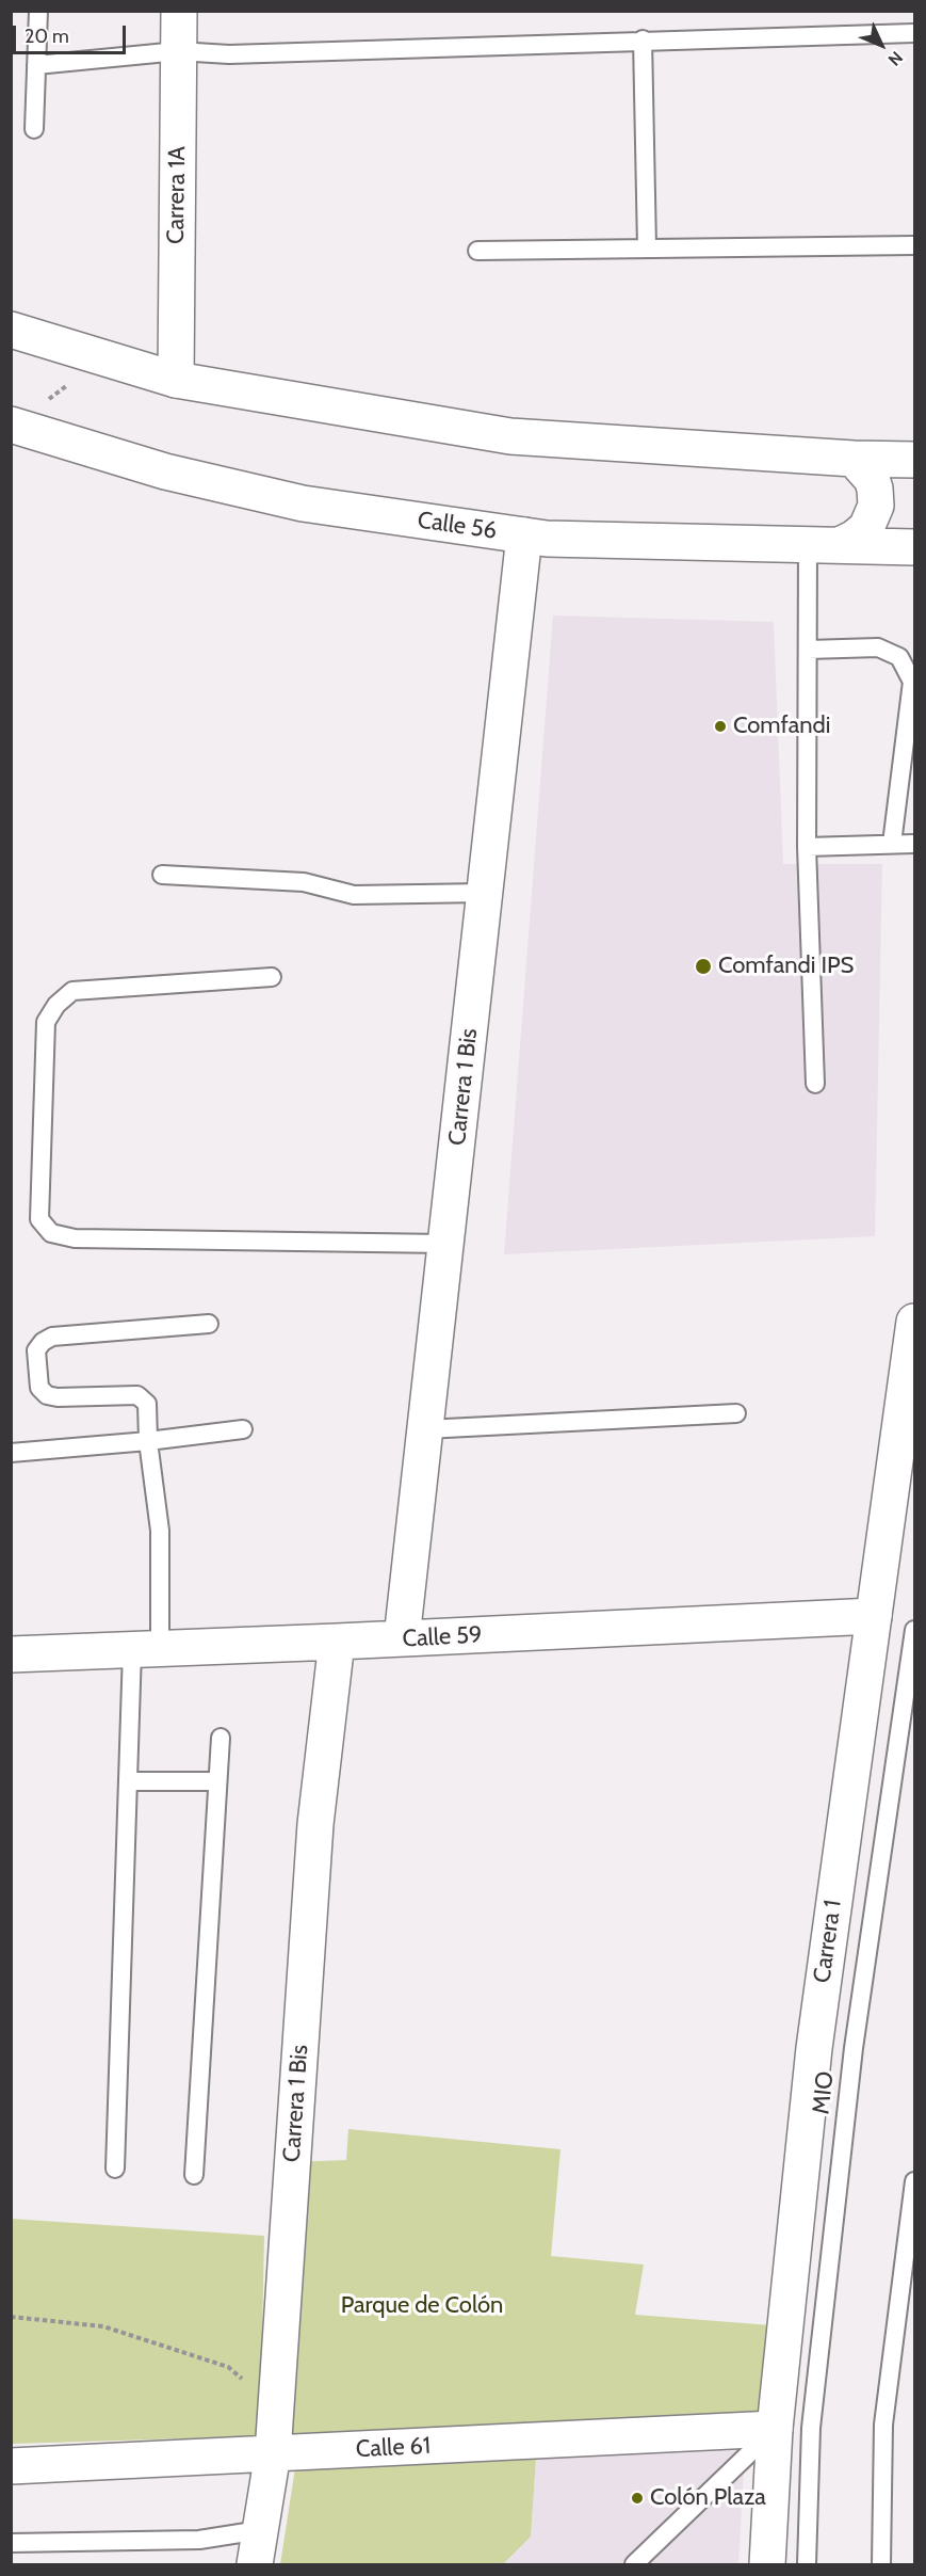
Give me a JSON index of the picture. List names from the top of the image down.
{
  "streets": {
    "street": [
      "Carrera 1A",
      "Calle 56",
      "Carrera 1 Bis",
      "Calle 59",
      "Carrera 1",
      "Calle 61"
    ],
    "lane": ["MIO"]
  },
  "crossings": [
    ["Calle 56", "Carrera 1 Bis"],
    ["Carrera 1 Bis", "Calle 59"],
    ["Carrera 1 Bis", "Calle 61"],
    ["Calle 59", "Carrera 1"],
    ["Carrera 1", "Calle 61"]
  ],
  "parks": ["Parque de Colón"],
  "places": ["Comfandi", "Comfandi IPS", "Colón Plaza"],
  "scale_bar": "20 m",
  "north": "bottom right"
}
